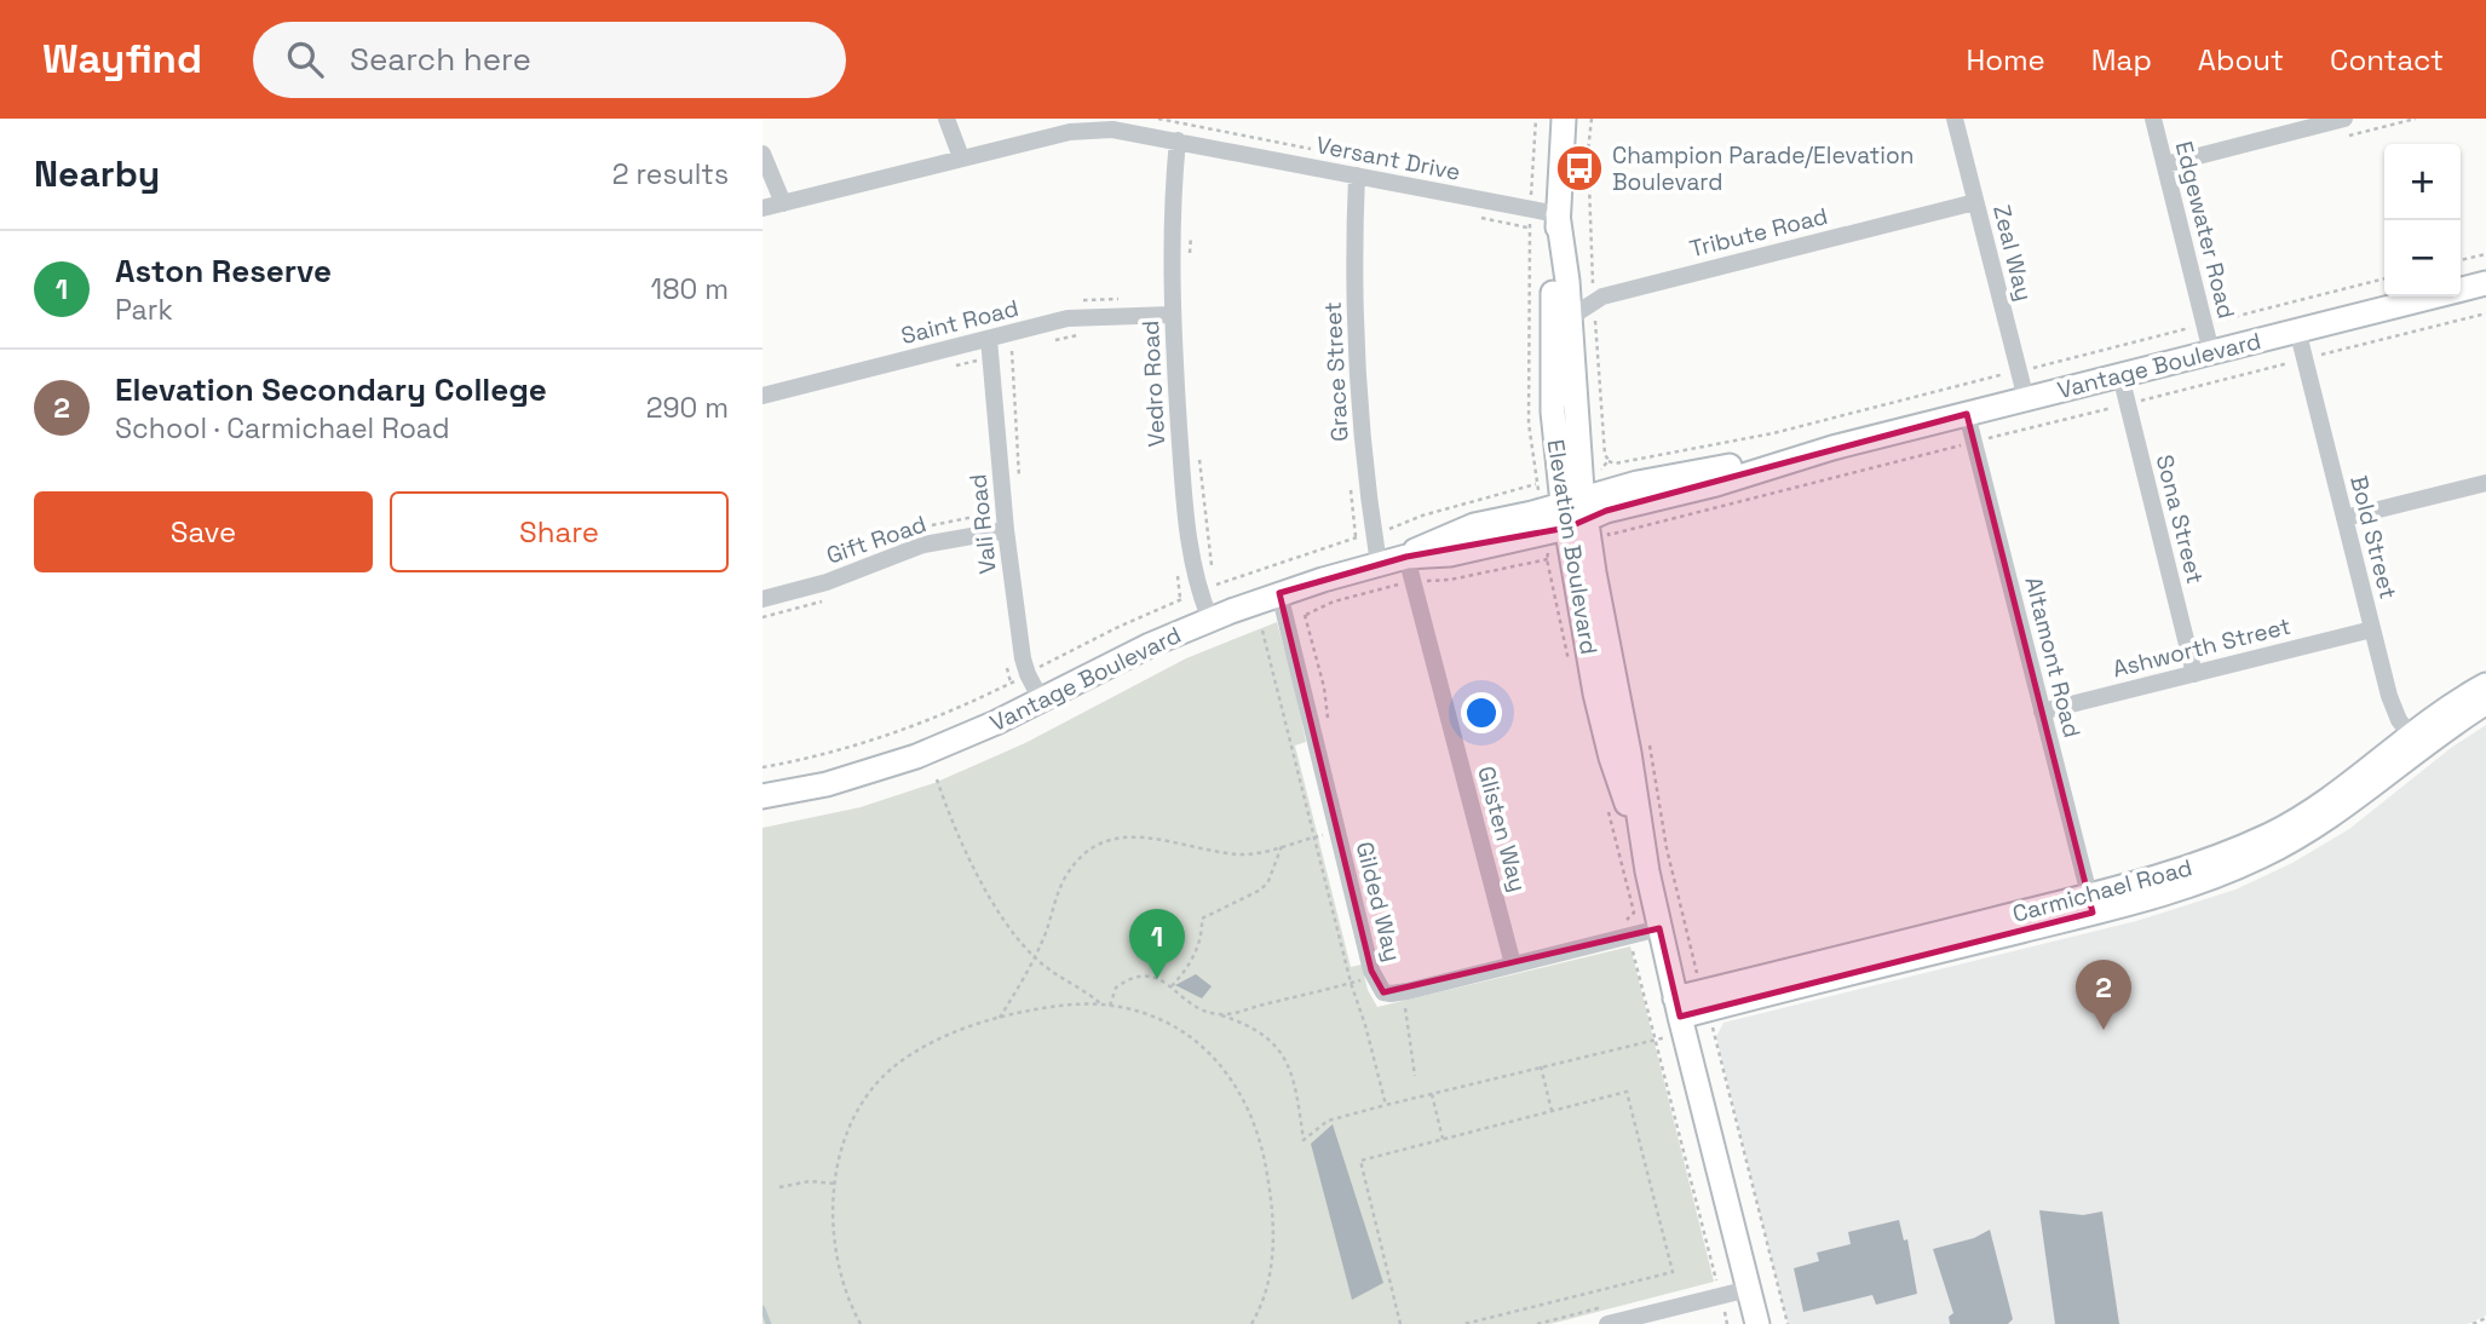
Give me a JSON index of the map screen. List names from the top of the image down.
{
  "streets": {
    "street": [
      "Versant Drive",
      "Edgewater Road",
      "Tribute Road",
      "Zeal Way",
      "Saint Road",
      "Vantage Boulevard",
      "Grace Street",
      "Vedro Road",
      "Sona Street",
      "Vali Road",
      "Bold Street",
      "Gift Road",
      "Elevation Boulevard",
      "Ashworth Street",
      "Altamont Road",
      "Glisten Way",
      "Carmichael Road",
      "Gilded Way"
    ]
  },
  "crossings": [
    ["Versant Drive", "Grace Street"],
    ["Versant Drive", "Vedro Road"],
    ["Versant Drive", "Elevation Boulevard"],
    ["Edgewater Road", "Vantage Boulevard"],
    ["Tribute Road", "Zeal Way"],
    ["Zeal Way", "Vantage Boulevard"],
    ["Saint Road", "Vedro Road"],
    ["Saint Road", "Vali Road"],
    ["Vantage Boulevard", "Grace Street"],
    ["Vantage Boulevard", "Vedro Road"],
    ["Vantage Boulevard", "Sona Street"],
    ["Vantage Boulevard", "Vali Road"],
    ["Vantage Boulevard", "Bold Street"],
    ["Vantage Boulevard", "Elevation Boulevard"],
    ["Vantage Boulevard", "Altamont Road"],
    ["Vantage Boulevard", "Glisten Way"],
    ["Vantage Boulevard", "Gilded Way"],
    ["Sona Street", "Ashworth Street"],
    ["Vali Road", "Gift Road"],
    ["Bold Street", "Ashworth Street"],
    ["Bold Street", "Carmichael Road"],
    ["Elevation Boulevard", "Carmichael Road"],
    ["Elevation Boulevard", "Gilded Way"],
    ["Ashworth Street", "Altamont Road"],
    ["Altamont Road", "Carmichael Road"],
    ["Glisten Way", "Gilded Way"]
  ],
  "places": {
    "bus stop": ["Champion Parade/Elevation Boulevard"]
  },
  "page": {
    "header": "Wayfind",
    "search": "Search here",
    "nav": [
      "Home",
      "Map",
      "About",
      "Contact"
    ],
    "heading": ["Nearby", "2 results"],
    "map_buttons": ["+", "−"],
    "list": [
      {
        "mark": "1",
        "name": "Aston Reserve",
        "note": "Park",
        "value": "180 m"
      },
      {
        "mark": "2",
        "name": "Elevation Secondary College",
        "note": "School · Carmichael Road",
        "value": "290 m"
      }
    ],
    "buttons": ["Save", "Share"],
    "pins": ["1", "2"]
  }
}
